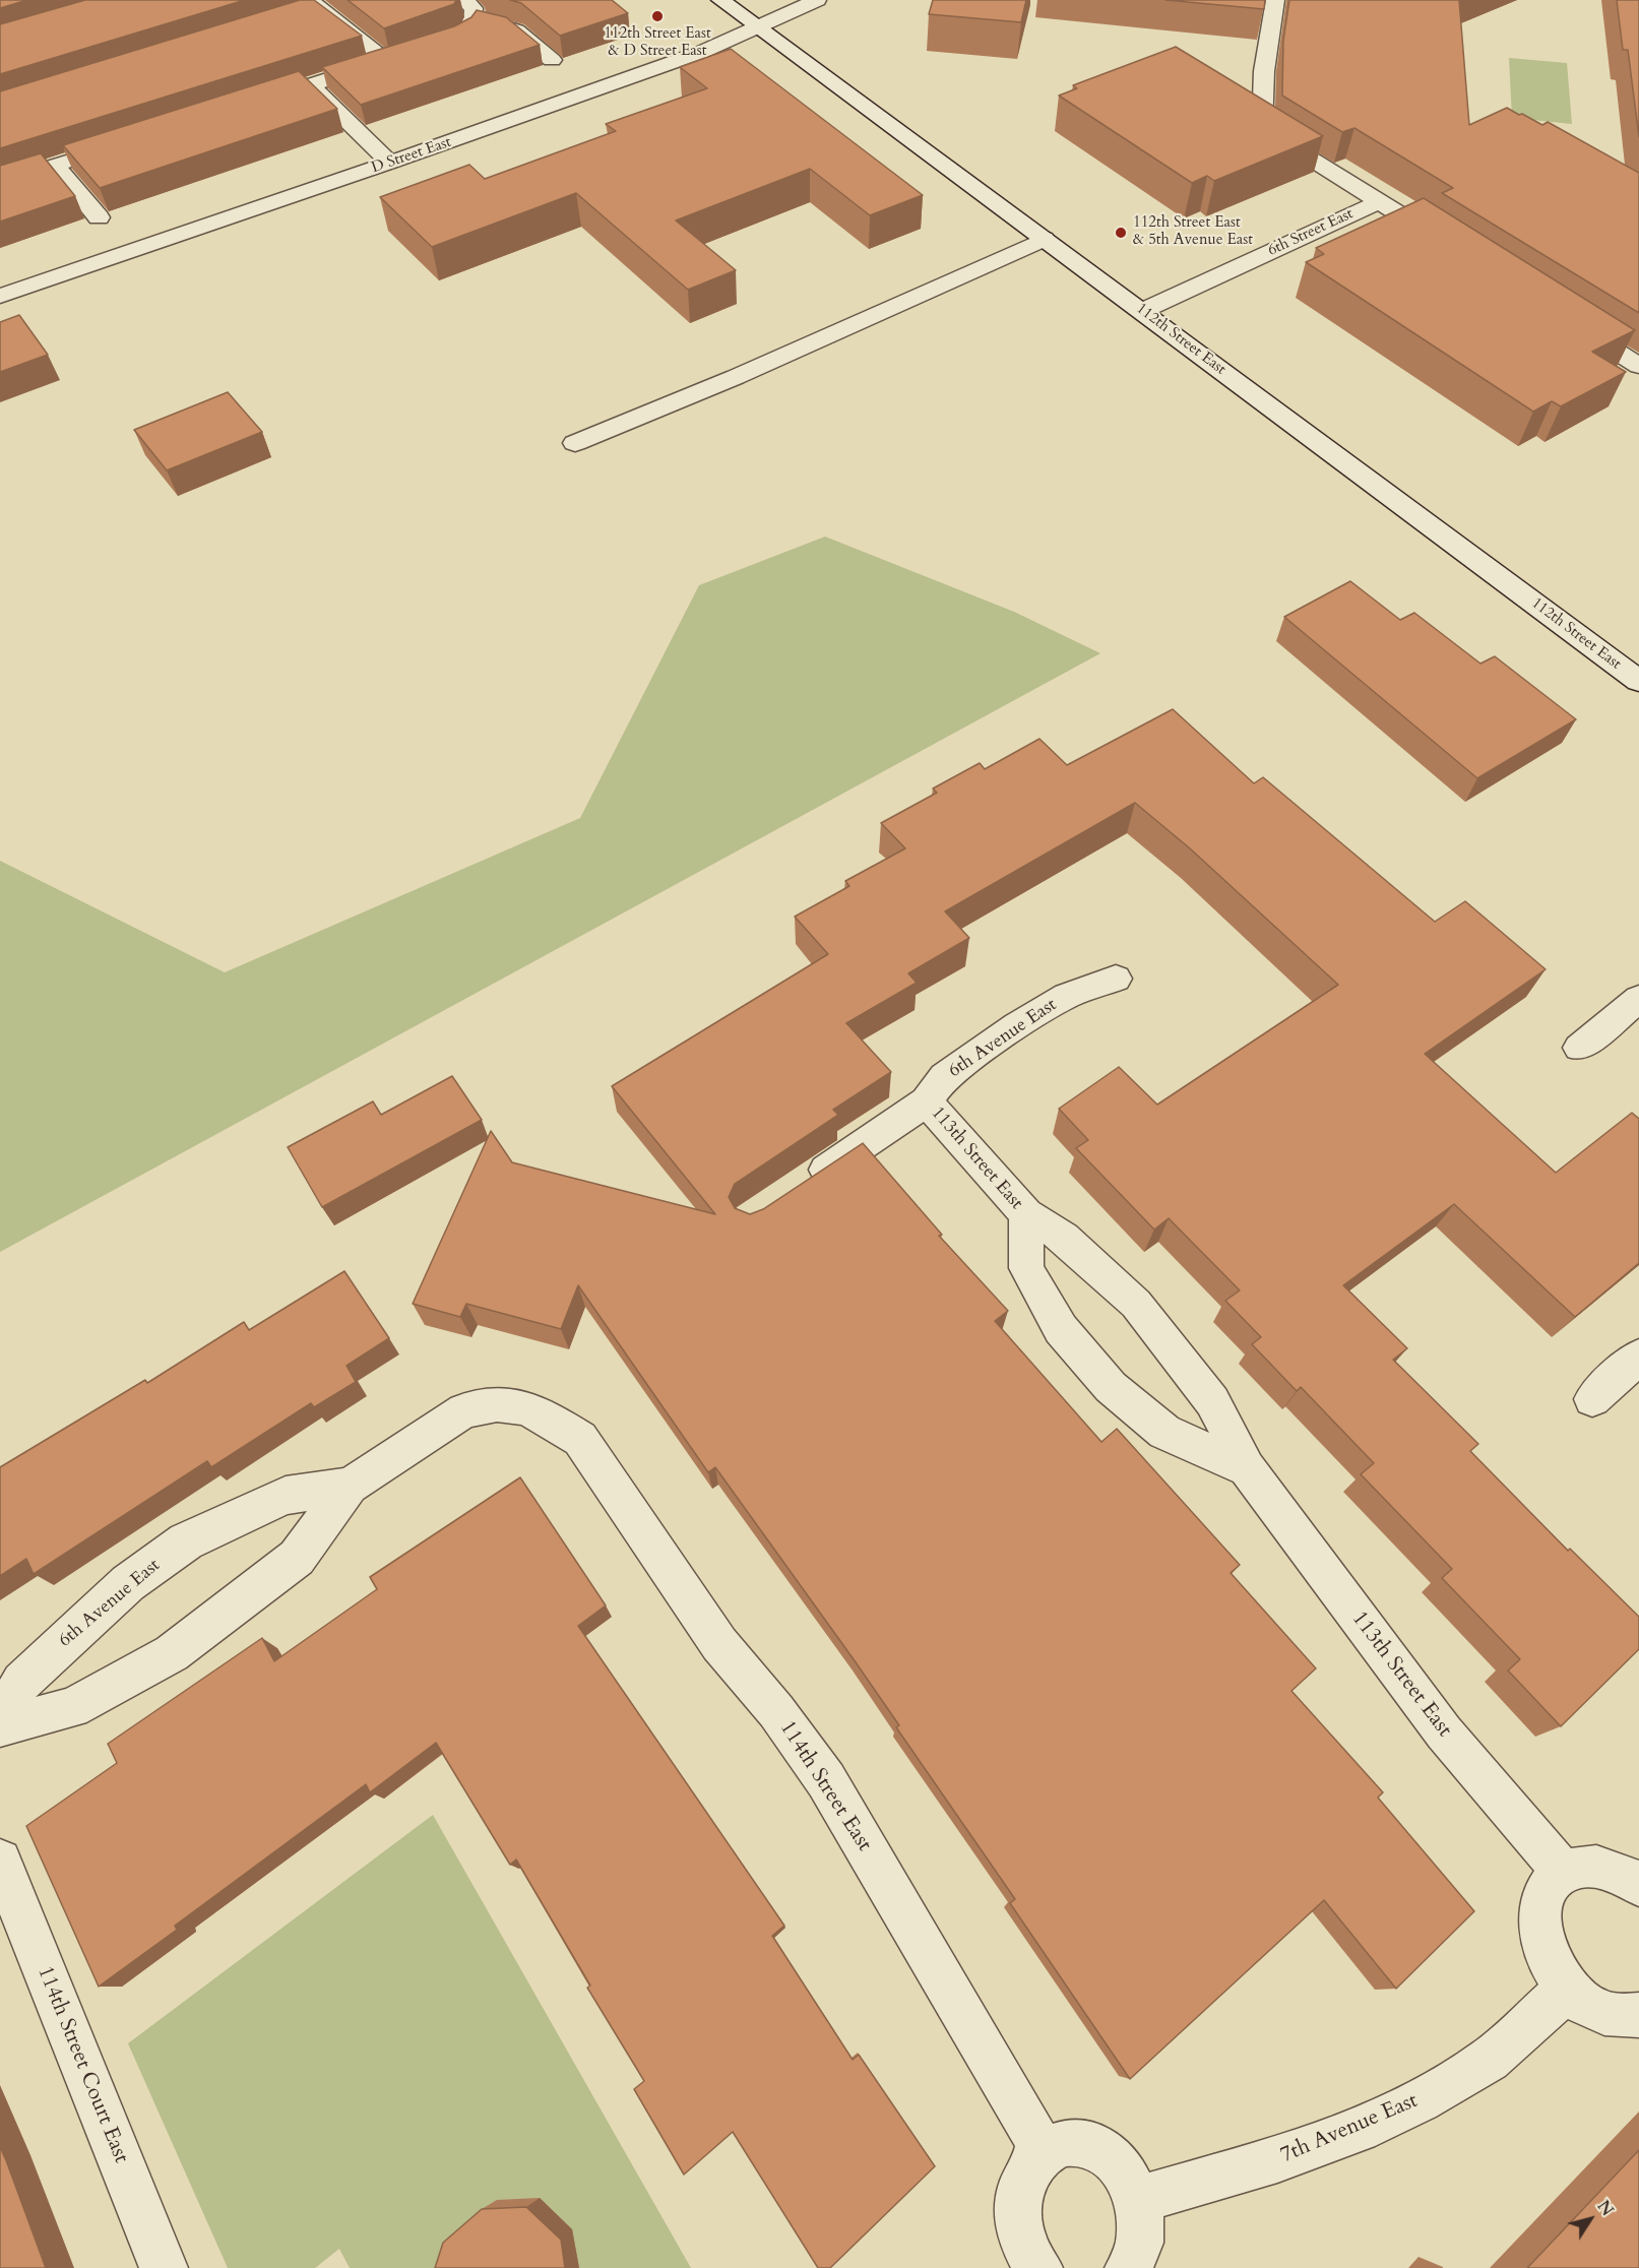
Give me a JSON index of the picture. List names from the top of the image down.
{
  "streets": {
    "street": [
      "D Street East",
      "6th Street East",
      "112th Street East",
      "6th Avenue East",
      "113th Street East",
      "114th Street East",
      "114th Street Court East",
      "7th Avenue East"
    ]
  },
  "crossings": [
    ["D Street East", "112th Street East"],
    ["6th Street East", "112th Street East"],
    ["6th Avenue East", "113th Street East"],
    ["6th Avenue East", "114th Street East"]
  ],
  "places": ["112th Street East & D Street East", "112th Street East & 5th Avenue East"],
  "north": "top right"
}
